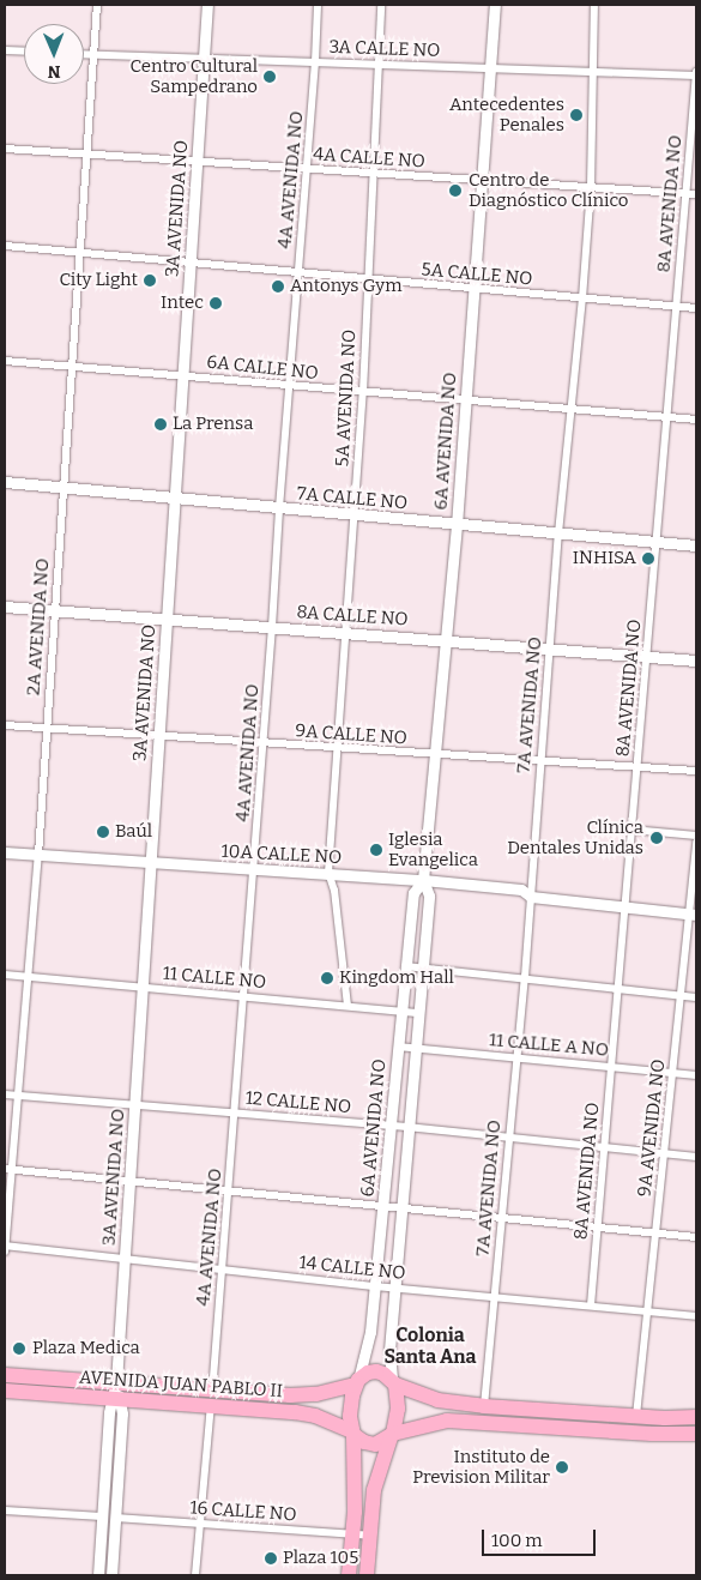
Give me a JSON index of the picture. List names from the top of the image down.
{
  "streets": {
    "highway": ["AVENIDA JUAN PABLO II"],
    "street": [
      "3A CALLE NO",
      "4A CALLE NO",
      "4A AVENIDA NO",
      "8A AVENIDA NO",
      "3A AVENIDA NO",
      "5A CALLE NO",
      "6A CALLE NO",
      "5A AVENIDA NO",
      "6A AVENIDA NO",
      "7A CALLE NO",
      "8A CALLE NO",
      "2A AVENIDA NO",
      "7A AVENIDA NO",
      "9A CALLE NO",
      "10A CALLE NO",
      "11 CALLE NO",
      "11 CALLE A NO",
      "12 CALLE NO",
      "9A AVENIDA NO",
      "14 CALLE NO",
      "16 CALLE NO"
    ]
  },
  "crossings": [
    ["3A CALLE NO", "4A AVENIDA NO"],
    ["3A CALLE NO", "8A AVENIDA NO"],
    ["3A CALLE NO", "3A AVENIDA NO"],
    ["3A CALLE NO", "5A AVENIDA NO"],
    ["3A CALLE NO", "6A AVENIDA NO"],
    ["3A CALLE NO", "2A AVENIDA NO"],
    ["3A CALLE NO", "7A AVENIDA NO"],
    ["4A CALLE NO", "4A AVENIDA NO"],
    ["4A CALLE NO", "8A AVENIDA NO"],
    ["4A CALLE NO", "3A AVENIDA NO"],
    ["4A CALLE NO", "5A AVENIDA NO"],
    ["4A CALLE NO", "6A AVENIDA NO"],
    ["4A CALLE NO", "2A AVENIDA NO"],
    ["4A CALLE NO", "7A AVENIDA NO"],
    ["4A AVENIDA NO", "5A CALLE NO"],
    ["4A AVENIDA NO", "6A CALLE NO"],
    ["4A AVENIDA NO", "7A CALLE NO"],
    ["4A AVENIDA NO", "8A CALLE NO"],
    ["4A AVENIDA NO", "9A CALLE NO"],
    ["4A AVENIDA NO", "10A CALLE NO"],
    ["4A AVENIDA NO", "11 CALLE NO"],
    ["4A AVENIDA NO", "12 CALLE NO"],
    ["4A AVENIDA NO", "14 CALLE NO"],
    ["4A AVENIDA NO", "AVENIDA JUAN PABLO II"],
    ["4A AVENIDA NO", "16 CALLE NO"],
    ["8A AVENIDA NO", "5A CALLE NO"],
    ["8A AVENIDA NO", "6A CALLE NO"],
    ["8A AVENIDA NO", "7A CALLE NO"],
    ["8A AVENIDA NO", "8A CALLE NO"],
    ["8A AVENIDA NO", "9A CALLE NO"],
    ["8A AVENIDA NO", "10A CALLE NO"],
    ["8A AVENIDA NO", "11 CALLE A NO"],
    ["8A AVENIDA NO", "12 CALLE NO"],
    ["8A AVENIDA NO", "14 CALLE NO"],
    ["3A AVENIDA NO", "5A CALLE NO"],
    ["3A AVENIDA NO", "6A CALLE NO"],
    ["3A AVENIDA NO", "7A CALLE NO"],
    ["3A AVENIDA NO", "8A CALLE NO"],
    ["3A AVENIDA NO", "9A CALLE NO"],
    ["3A AVENIDA NO", "10A CALLE NO"],
    ["3A AVENIDA NO", "11 CALLE NO"],
    ["3A AVENIDA NO", "12 CALLE NO"],
    ["3A AVENIDA NO", "14 CALLE NO"],
    ["3A AVENIDA NO", "AVENIDA JUAN PABLO II"],
    ["3A AVENIDA NO", "16 CALLE NO"],
    ["5A CALLE NO", "5A AVENIDA NO"],
    ["5A CALLE NO", "6A AVENIDA NO"],
    ["5A CALLE NO", "2A AVENIDA NO"],
    ["5A CALLE NO", "7A AVENIDA NO"],
    ["6A CALLE NO", "5A AVENIDA NO"],
    ["6A CALLE NO", "6A AVENIDA NO"],
    ["6A CALLE NO", "2A AVENIDA NO"],
    ["6A CALLE NO", "7A AVENIDA NO"],
    ["5A AVENIDA NO", "7A CALLE NO"],
    ["5A AVENIDA NO", "8A CALLE NO"],
    ["5A AVENIDA NO", "9A CALLE NO"],
    ["5A AVENIDA NO", "10A CALLE NO"],
    ["5A AVENIDA NO", "11 CALLE NO"],
    ["6A AVENIDA NO", "7A CALLE NO"],
    ["6A AVENIDA NO", "8A CALLE NO"],
    ["6A AVENIDA NO", "9A CALLE NO"],
    ["6A AVENIDA NO", "10A CALLE NO"],
    ["6A AVENIDA NO", "11 CALLE NO"],
    ["6A AVENIDA NO", "11 CALLE A NO"],
    ["6A AVENIDA NO", "12 CALLE NO"],
    ["6A AVENIDA NO", "14 CALLE NO"],
    ["6A AVENIDA NO", "AVENIDA JUAN PABLO II"],
    ["7A CALLE NO", "2A AVENIDA NO"],
    ["7A CALLE NO", "7A AVENIDA NO"],
    ["8A CALLE NO", "2A AVENIDA NO"],
    ["8A CALLE NO", "7A AVENIDA NO"],
    ["2A AVENIDA NO", "9A CALLE NO"],
    ["2A AVENIDA NO", "10A CALLE NO"],
    ["2A AVENIDA NO", "11 CALLE NO"],
    ["2A AVENIDA NO", "12 CALLE NO"],
    ["2A AVENIDA NO", "14 CALLE NO"],
    ["7A AVENIDA NO", "9A CALLE NO"],
    ["7A AVENIDA NO", "10A CALLE NO"],
    ["7A AVENIDA NO", "11 CALLE A NO"],
    ["7A AVENIDA NO", "12 CALLE NO"],
    ["7A AVENIDA NO", "14 CALLE NO"],
    ["10A CALLE NO", "9A AVENIDA NO"],
    ["11 CALLE A NO", "9A AVENIDA NO"],
    ["12 CALLE NO", "9A AVENIDA NO"],
    ["9A AVENIDA NO", "14 CALLE NO"]
  ],
  "districts": ["Colonia Santa Ana"],
  "places": [
    "Centro Cultural Sampedrano",
    "Antecedentes Penales",
    "Centro de Diagnóstico Clínico",
    "City Light",
    "Antonys Gym",
    "Intec",
    "La Prensa",
    "INHISA",
    "Baúl",
    "Clínica Dentales Unidas",
    "Iglesia Evangelica",
    "Kingdom Hall",
    "Plaza Medica",
    "Instituto de Prevision Militar",
    "Plaza 105"
  ],
  "scale_bar": "100 m",
  "north": "bottom"
}
